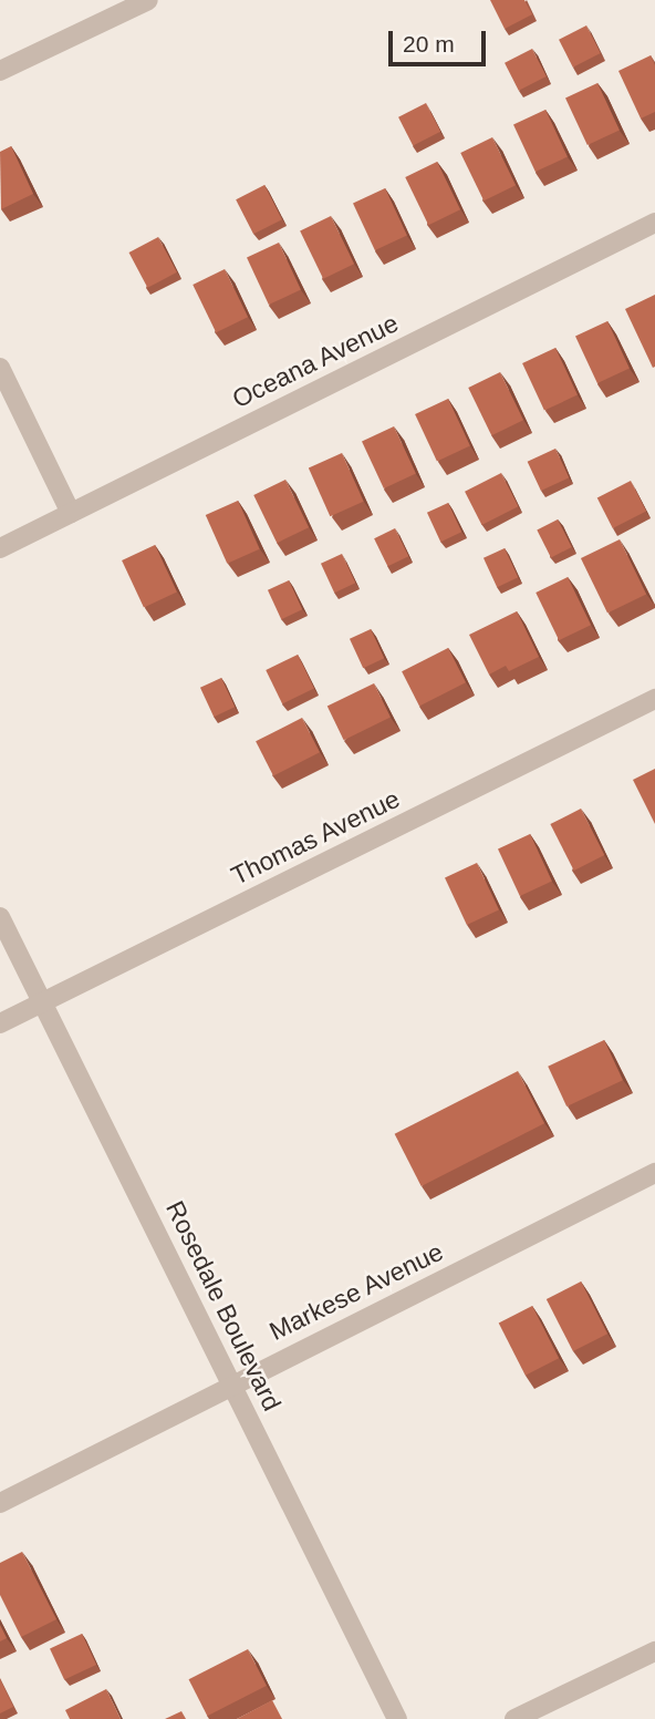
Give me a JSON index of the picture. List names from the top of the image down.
{
  "streets": {
    "street": [
      "Oceana Avenue",
      "Thomas Avenue",
      "Markese Avenue",
      "Rosedale Boulevard"
    ]
  },
  "crossings": [
    ["Thomas Avenue", "Rosedale Boulevard"],
    ["Markese Avenue", "Rosedale Boulevard"]
  ],
  "scale_bar": "20 m"
}
